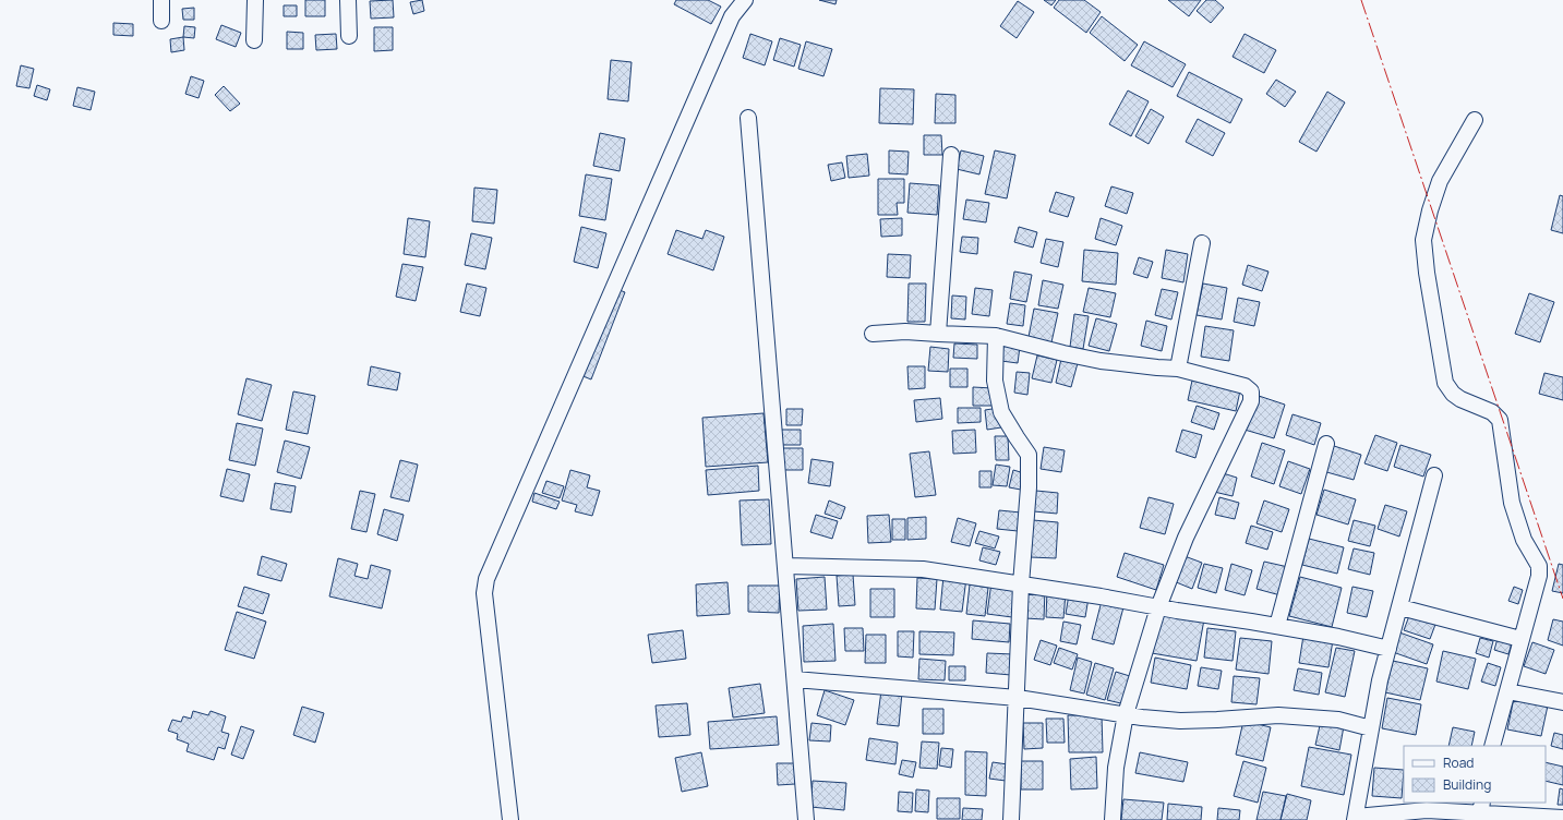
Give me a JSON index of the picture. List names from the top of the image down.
{
  "legend": ["Road", "Building"]
}
